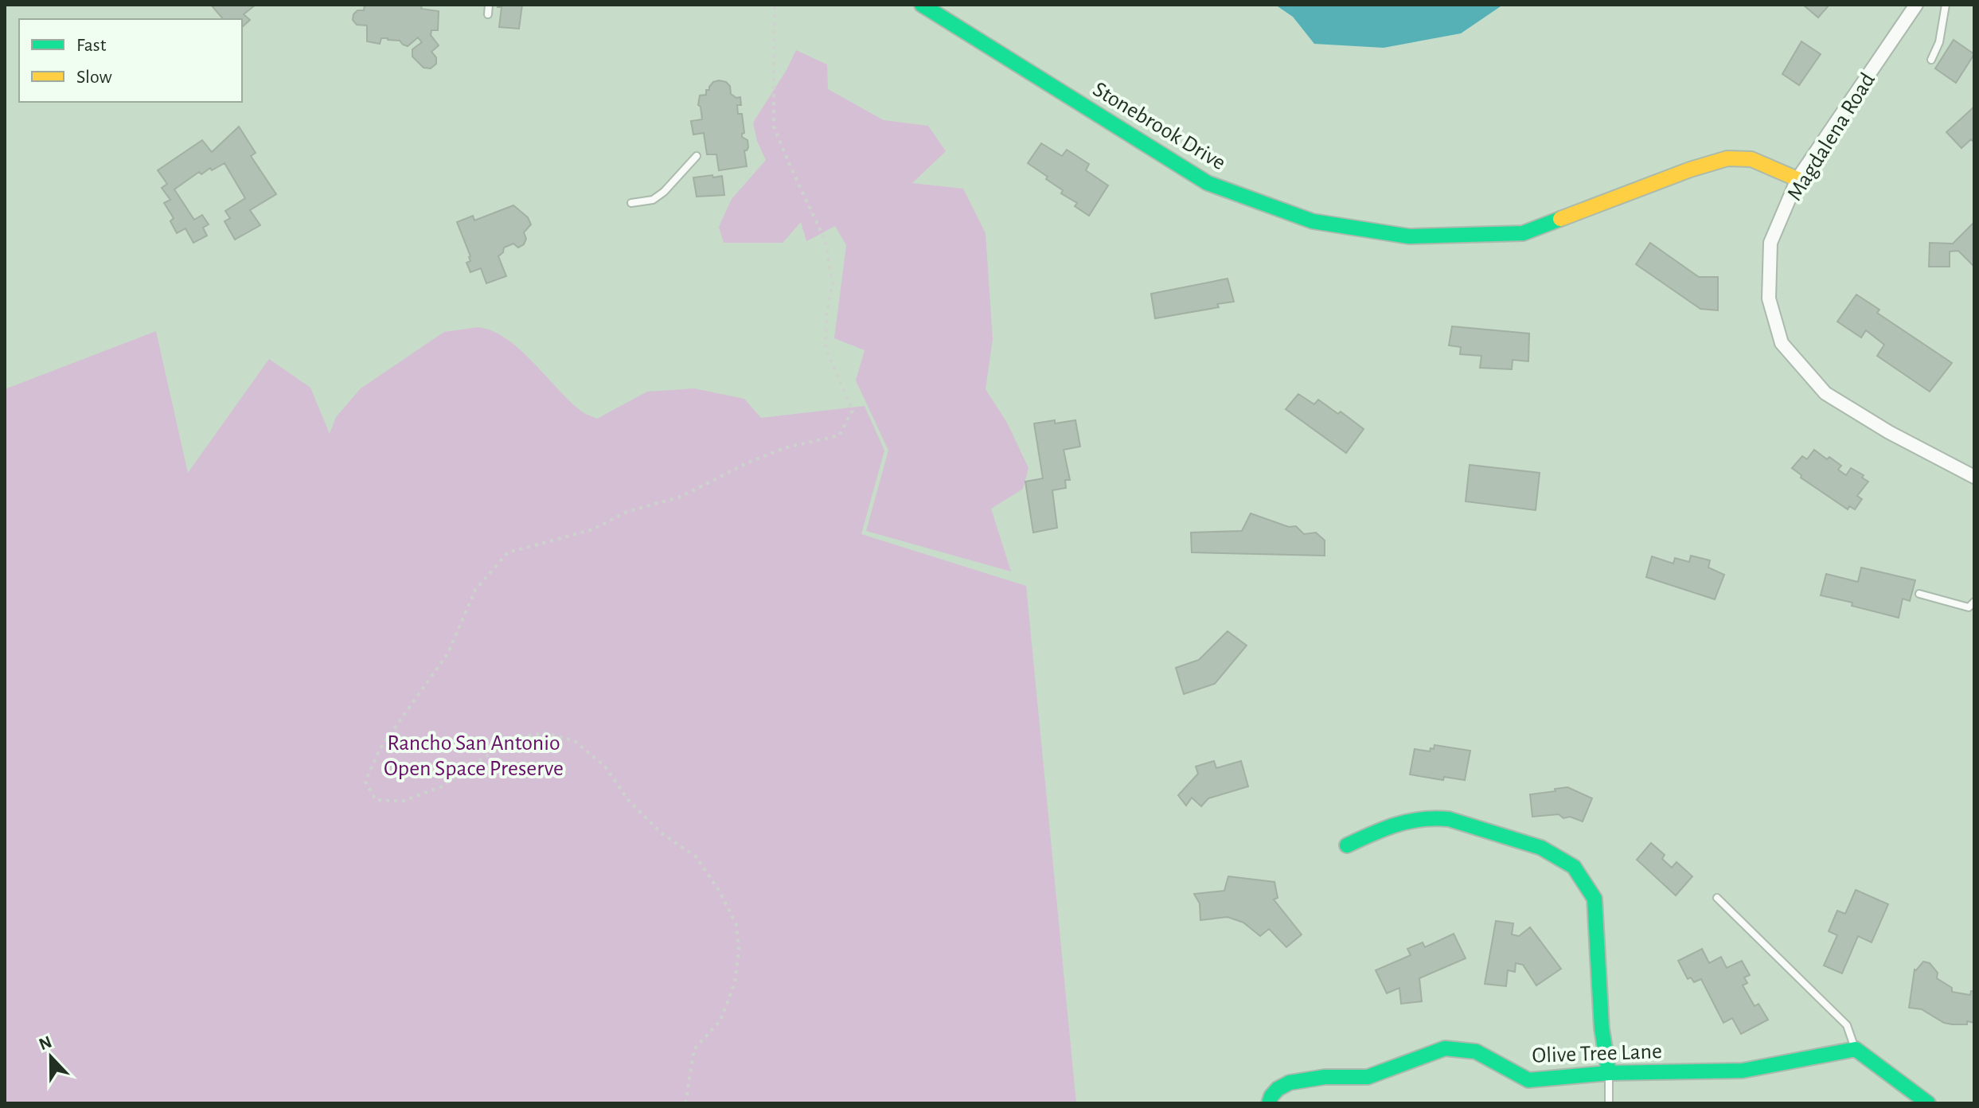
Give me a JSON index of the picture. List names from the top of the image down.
{
  "streets": {
    "street": ["Stonebrook Drive", "Magdalena Road", "Olive Tree Lane"]
  },
  "crossings": [
    ["Stonebrook Drive", "Magdalena Road"]
  ],
  "parks": ["Rancho San Antonio Open Space Preserve"],
  "legend": ["Fast", "Slow"],
  "north": "top"
}
